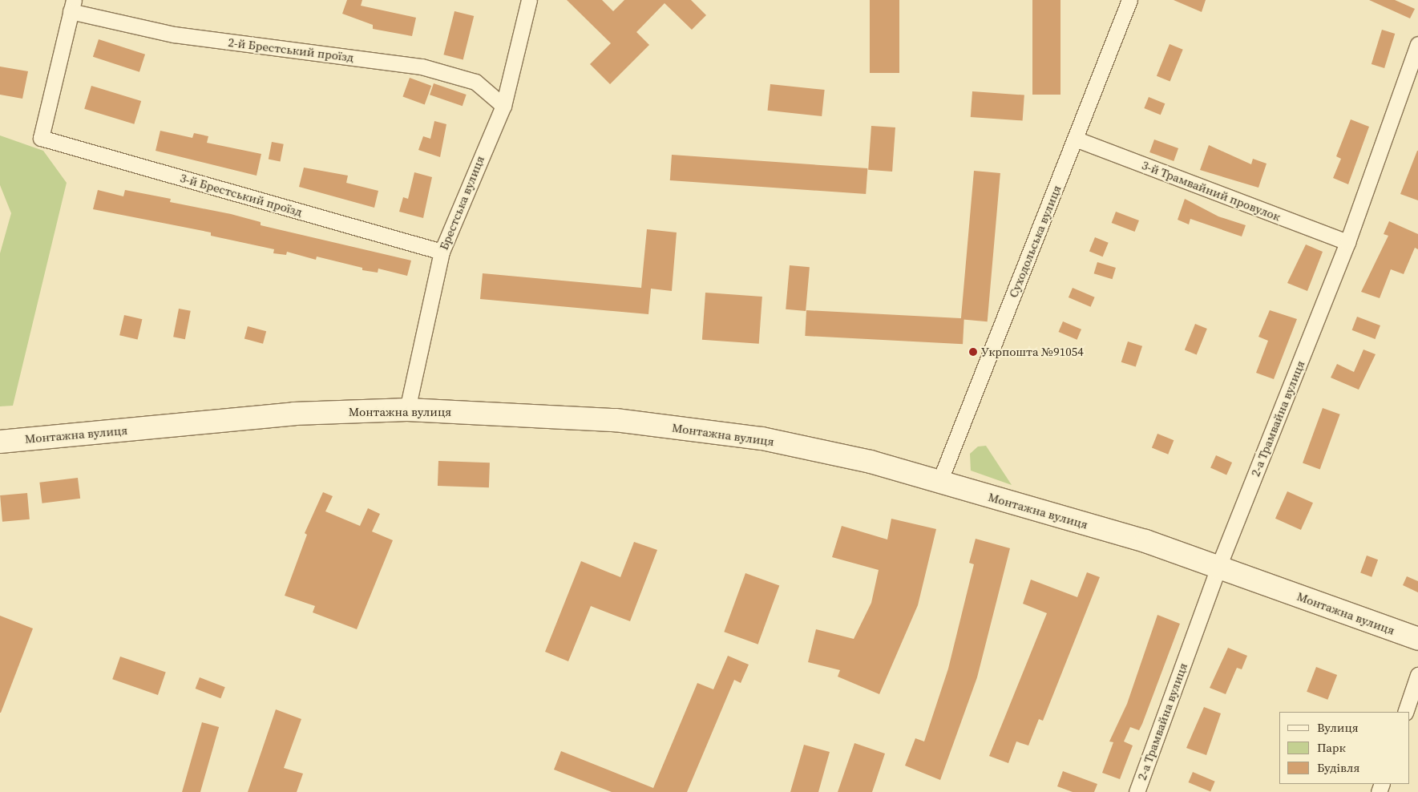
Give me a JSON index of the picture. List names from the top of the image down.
{
  "streets": {
    "street": [
      "2-й Брестський проїзд",
      "3-й Трамвайний провулок",
      "3-й Брестський проїзд",
      "Брестська вулиця",
      "Суходольська вулиця",
      "Монтажна вулиця",
      "2-а Трамвайна вулиця"
    ]
  },
  "crossings": [
    ["2-й Брестський проїзд", "3-й Брестський проїзд"],
    ["2-й Брестський проїзд", "Брестська вулиця"],
    ["3-й Трамвайний провулок", "Суходольська вулиця"],
    ["3-й Трамвайний провулок", "2-а Трамвайна вулиця"],
    ["3-й Брестський проїзд", "Брестська вулиця"],
    ["Брестська вулиця", "Монтажна вулиця"],
    ["Суходольська вулиця", "Монтажна вулиця"],
    ["Монтажна вулиця", "2-а Трамвайна вулиця"]
  ],
  "places": ["Укрпошта №91054"],
  "legend": ["Вулиця", "Парк", "Будівля"]
}
